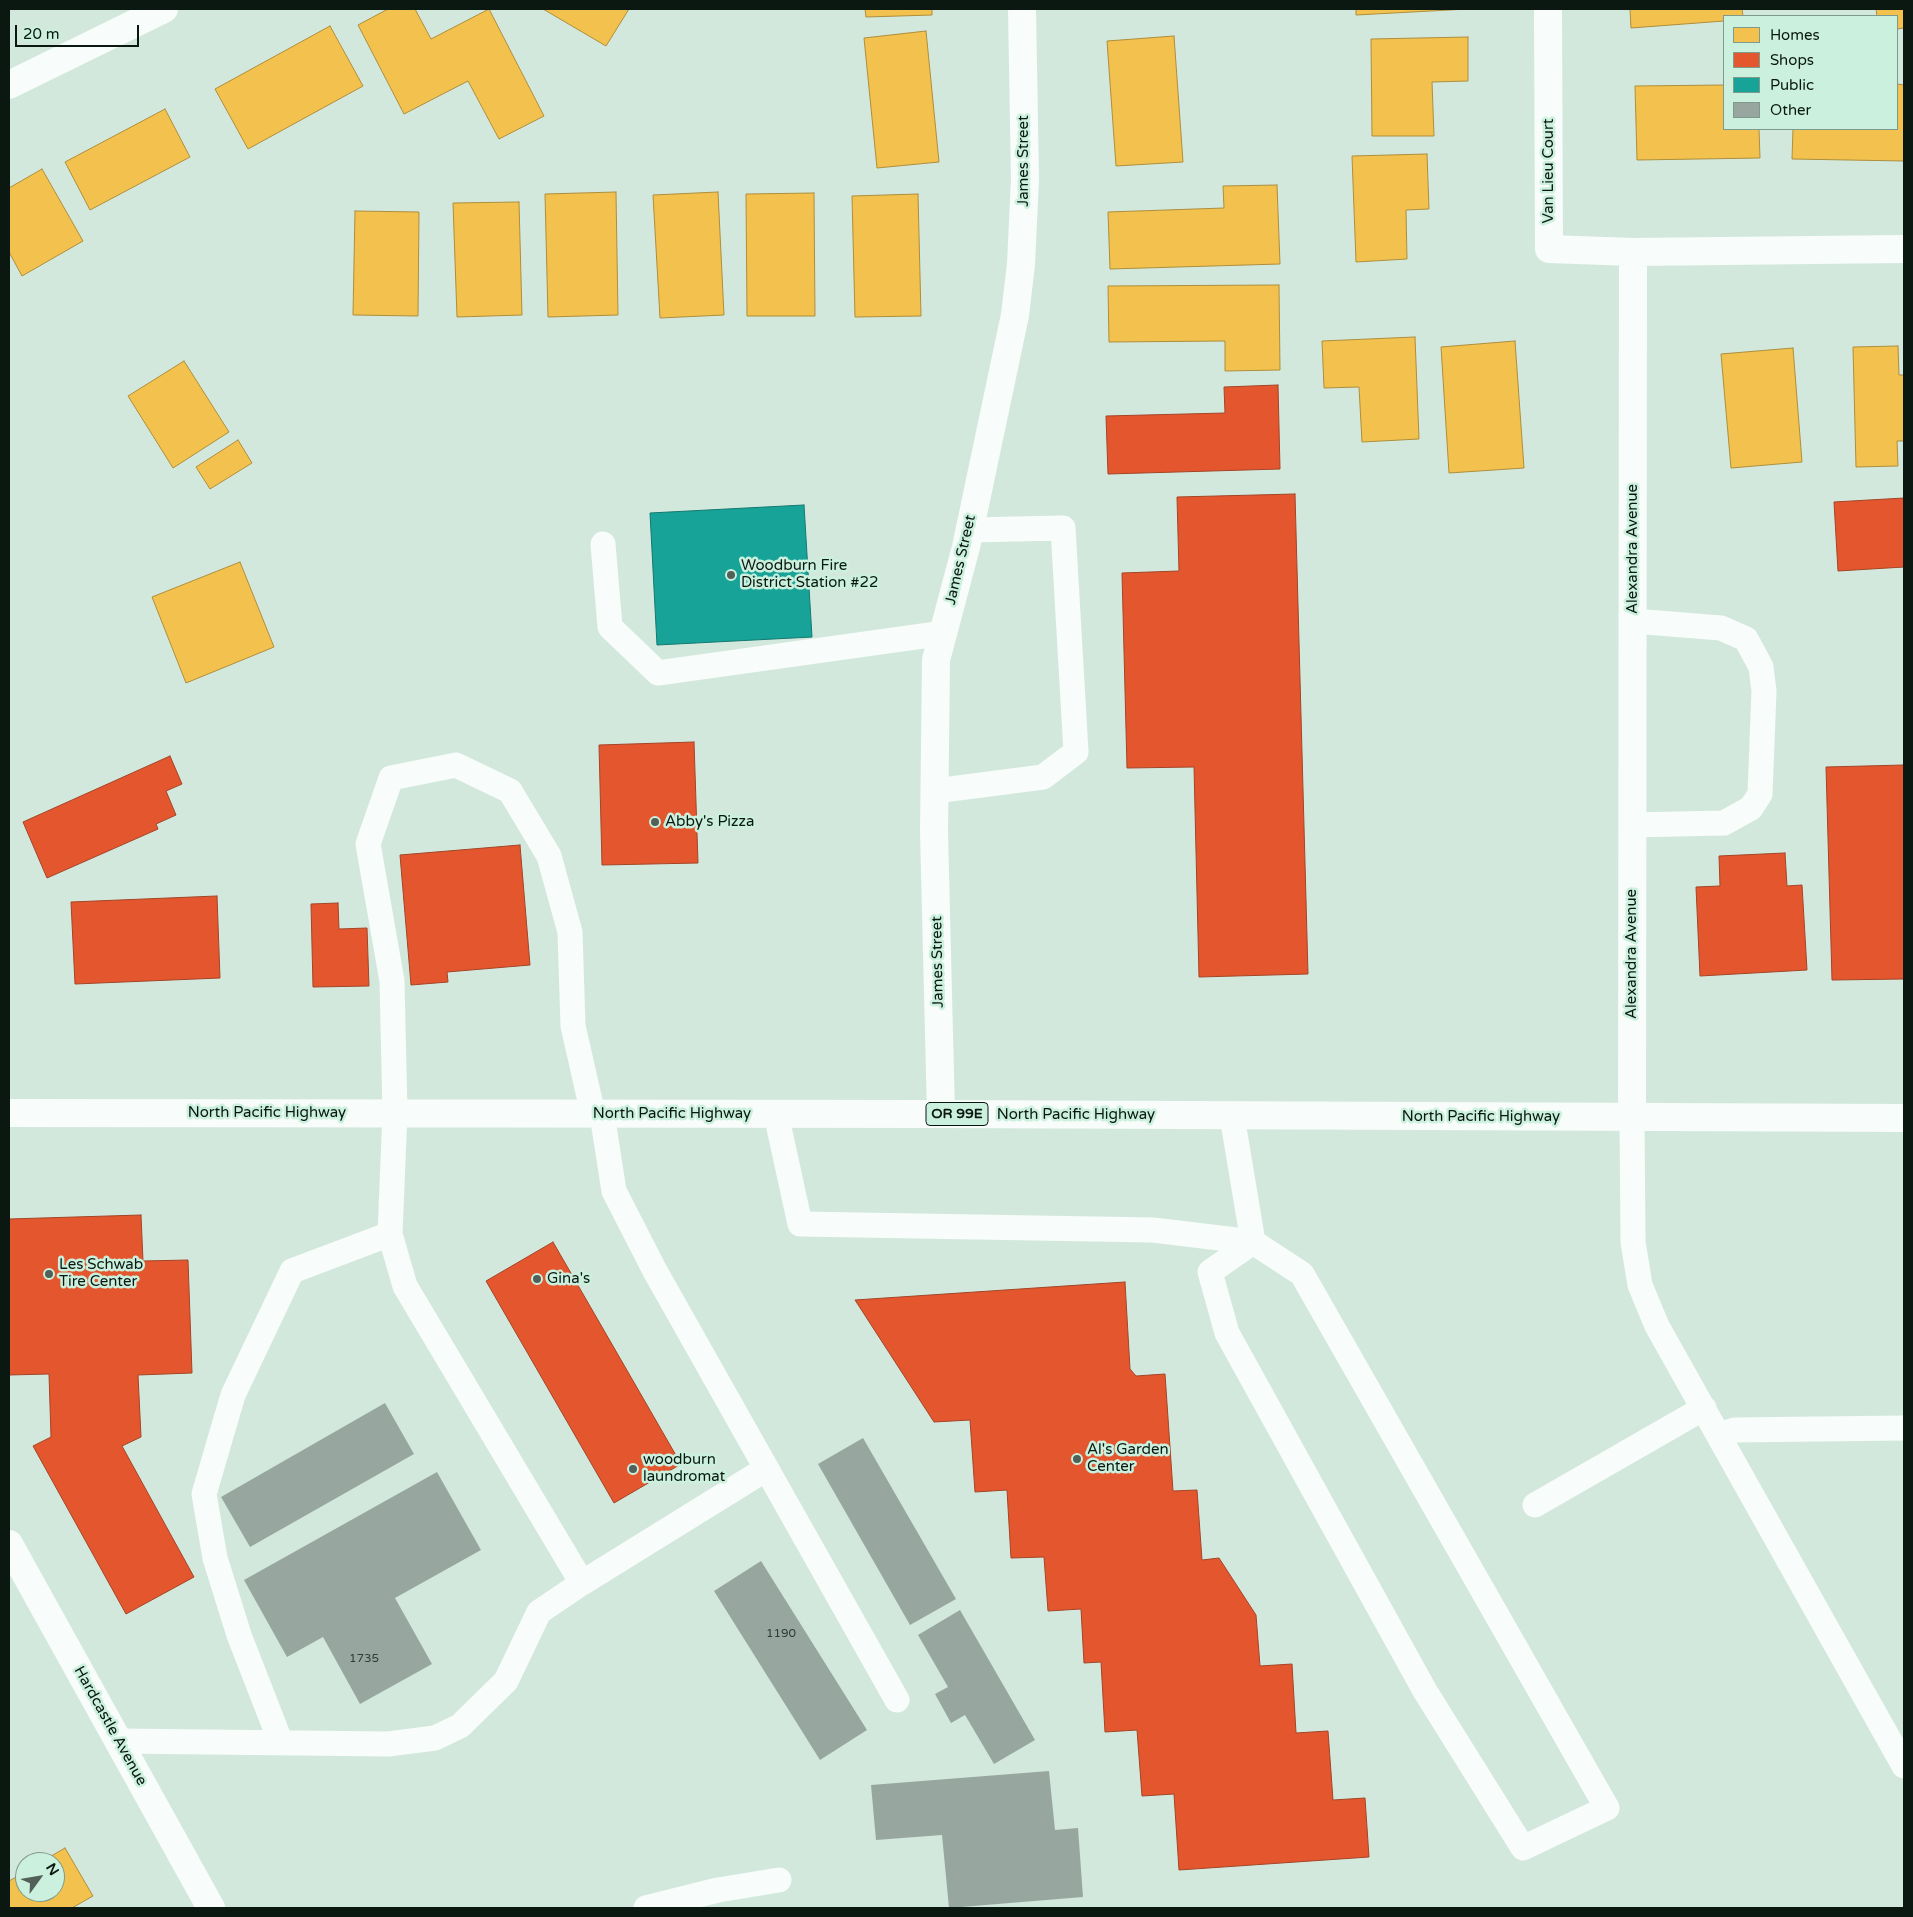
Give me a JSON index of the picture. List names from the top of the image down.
{
  "streets": {
    "street": [
      "James Street",
      "Van Lieu Court",
      "Alexandra Avenue",
      "North Pacific Highway",
      "OR 99E",
      "Hardcastle Avenue"
    ]
  },
  "crossings": [
    ["James Street", "North Pacific Highway"],
    ["Van Lieu Court", "Alexandra Avenue"],
    ["Alexandra Avenue", "North Pacific Highway"]
  ],
  "places": [
    "Woodburn Fire District Station #22",
    "Abby's Pizza",
    "Les Schwab Tire Center",
    "Gina's",
    "Al's Garden Center",
    "woodburn laundromat"
  ],
  "house_numbers": ["1190", "1735"],
  "legend": [
    "Homes",
    "Shops",
    "Public",
    "Other"
  ],
  "scale_bar": "20 m",
  "north": "top right"
}
